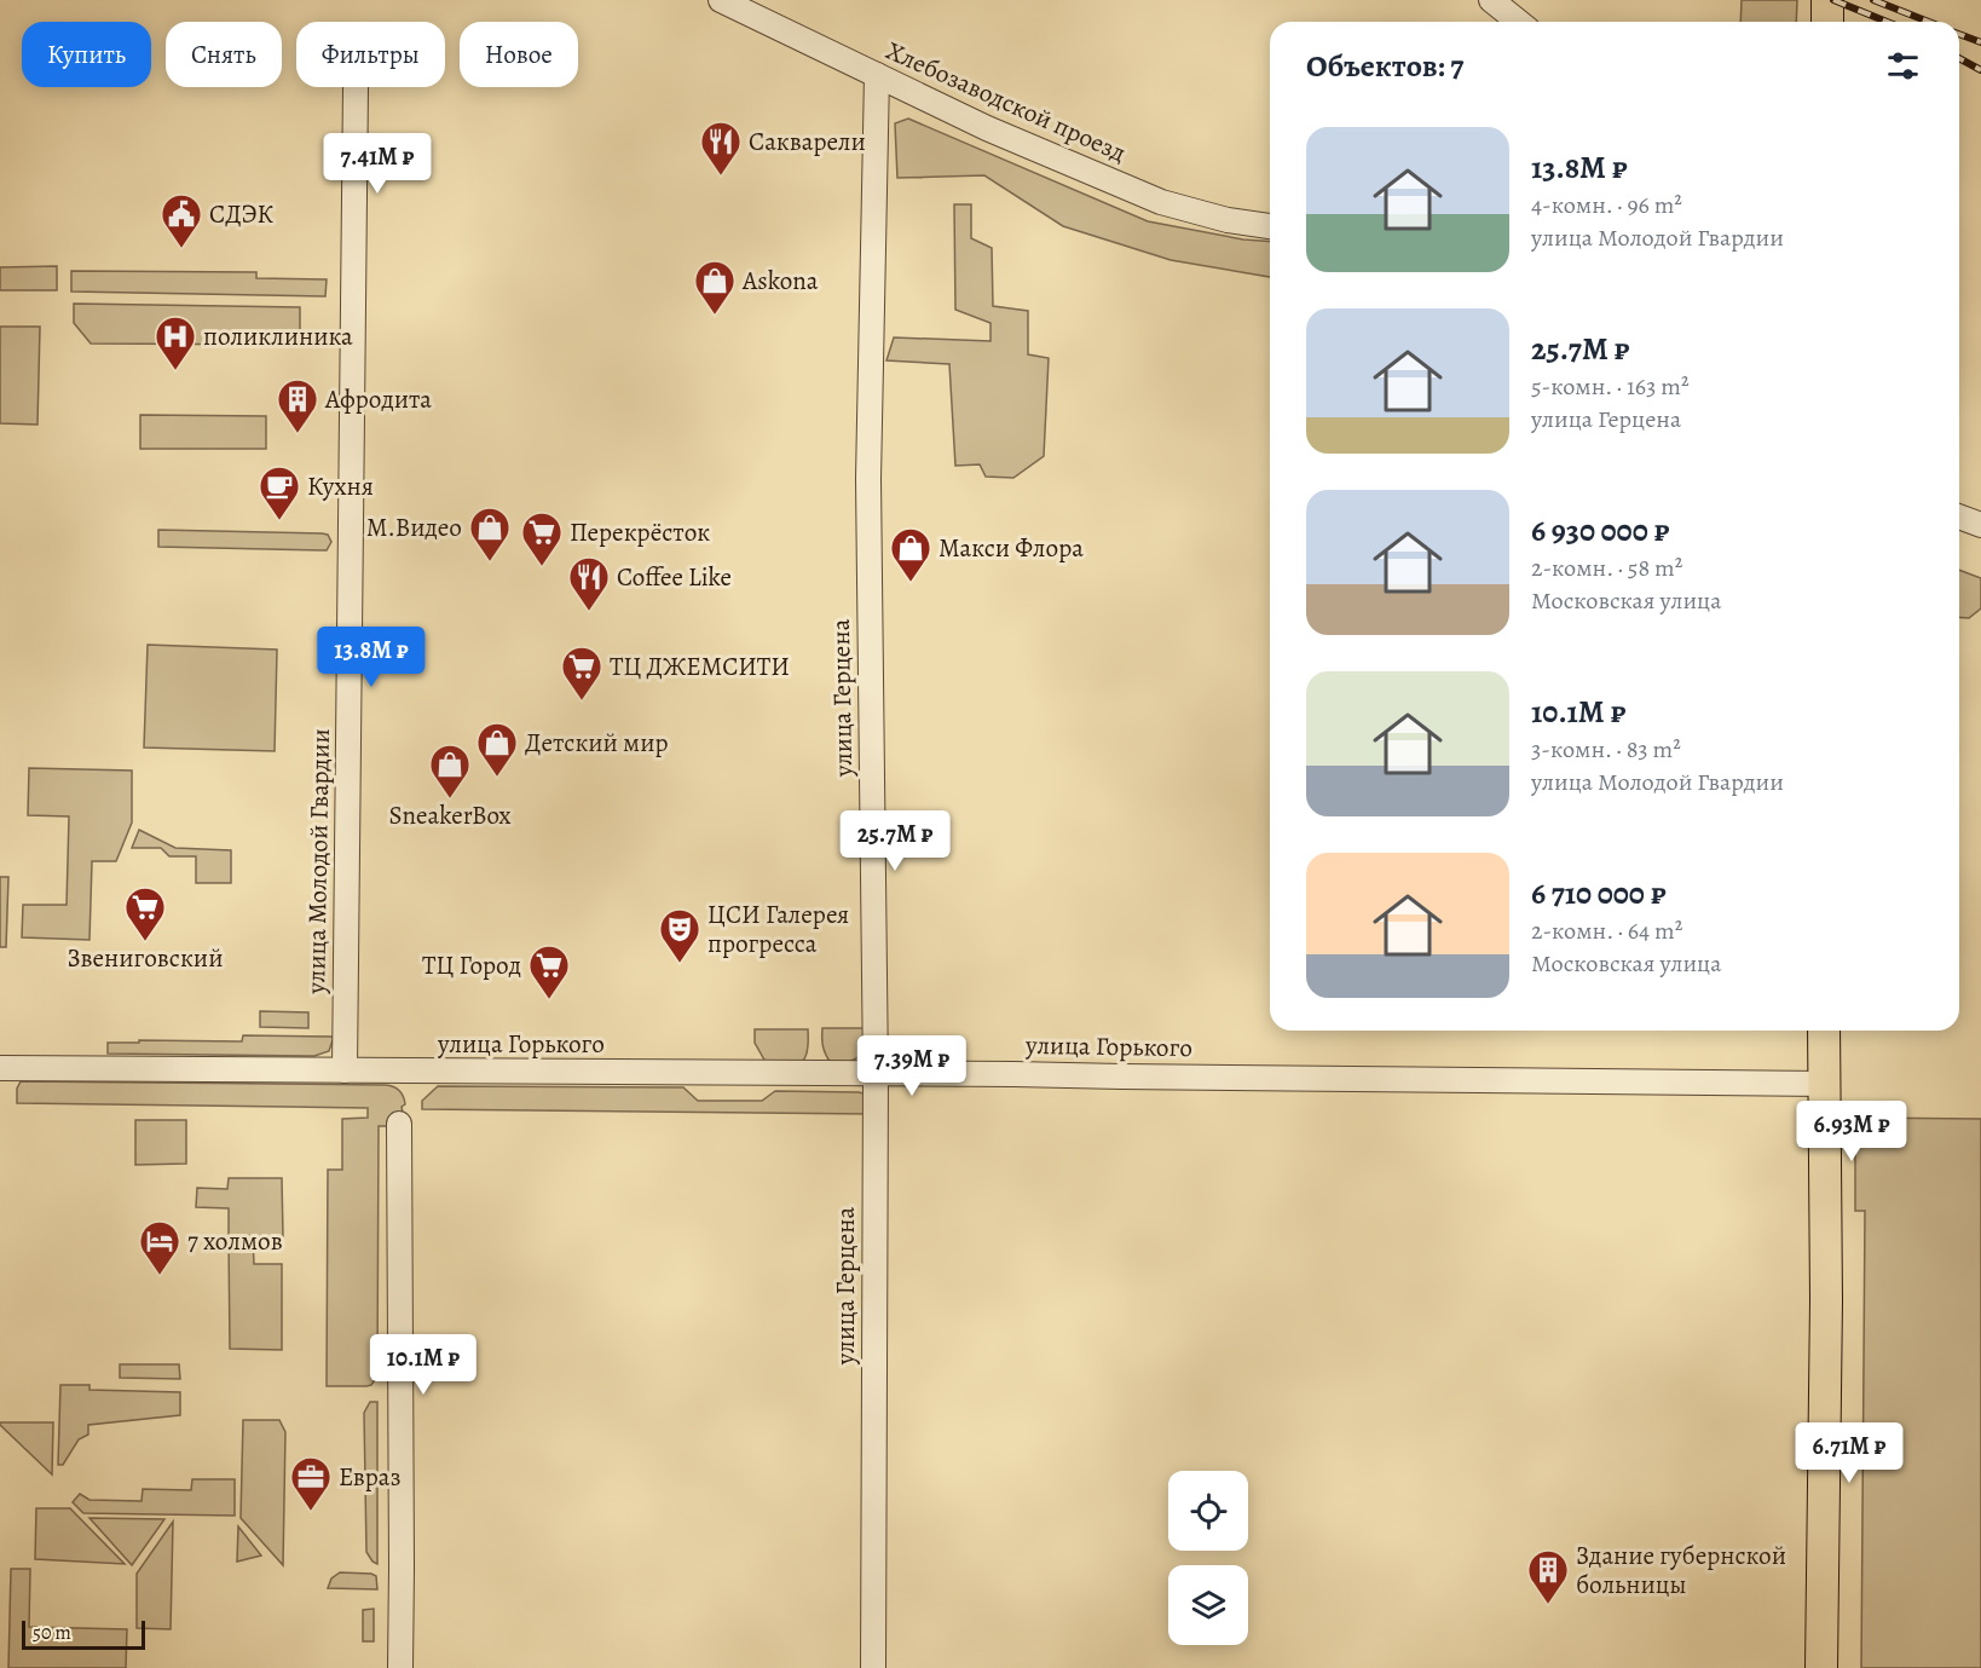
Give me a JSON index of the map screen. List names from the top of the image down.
{
  "streets": {
    "street": [
      "Хлебозаводской проезд",
      "улица Герцена",
      "улица Молодой Гвардии",
      "улица Горького"
    ]
  },
  "crossings": [
    ["Хлебозаводской проезд", "улица Герцена"],
    ["улица Герцена", "улица Горького"],
    ["улица Молодой Гвардии", "улица Горького"]
  ],
  "places": {
    "restaurant": ["Сакварели", "Coffee Like"],
    "public building": ["СДЭК"],
    "shop": [
      "Askona",
      "М.Видео",
      "Макси Флора",
      "Детский мир",
      "SneakerBox"
    ],
    "hospital": ["поликлиника"],
    "building": ["Афродита", "Здание губернской больницы"],
    "cafe": ["Кухня"],
    "supermarket": [
      "Перекрёсток",
      "ТЦ ДЖЕМСИТИ",
      "Звениговский",
      "ТЦ Город"
    ],
    "theatre": ["ЦСИ Галерея прогресса"],
    "hotel": ["7 холмов"],
    "office": ["Евраз"]
  },
  "scale_bar": "50 m",
  "page": {
    "chip": [
      "Купить",
      "Снять",
      "Фильтры",
      "Новое"
    ],
    "heading": "Объектов: 7",
    "list": [
      {
        "name": "13.8M ₽",
        "note": "4-комн. · 96 m² · улица Молодой Гвардии"
      },
      {
        "name": "25.7M ₽",
        "note": "5-комн. · 163 m² · улица Герцена"
      },
      {
        "name": "6 930 000 ₽",
        "note": "2-комн. · 58 m² · Московская улица"
      },
      {
        "name": "10.1M ₽",
        "note": "3-комн. · 83 m² · улица Молодой Гвардии"
      },
      {
        "name": "6 710 000 ₽",
        "note": "2-комн. · 64 m² · Московская улица"
      }
    ],
    "price": [
      "7.41M ₽",
      "13.8M ₽",
      "25.7M ₽",
      "7.39M ₽",
      "6.93M ₽",
      "10.1M ₽",
      "6.71M ₽"
    ],
    "scale": "50 m"
  }
}
